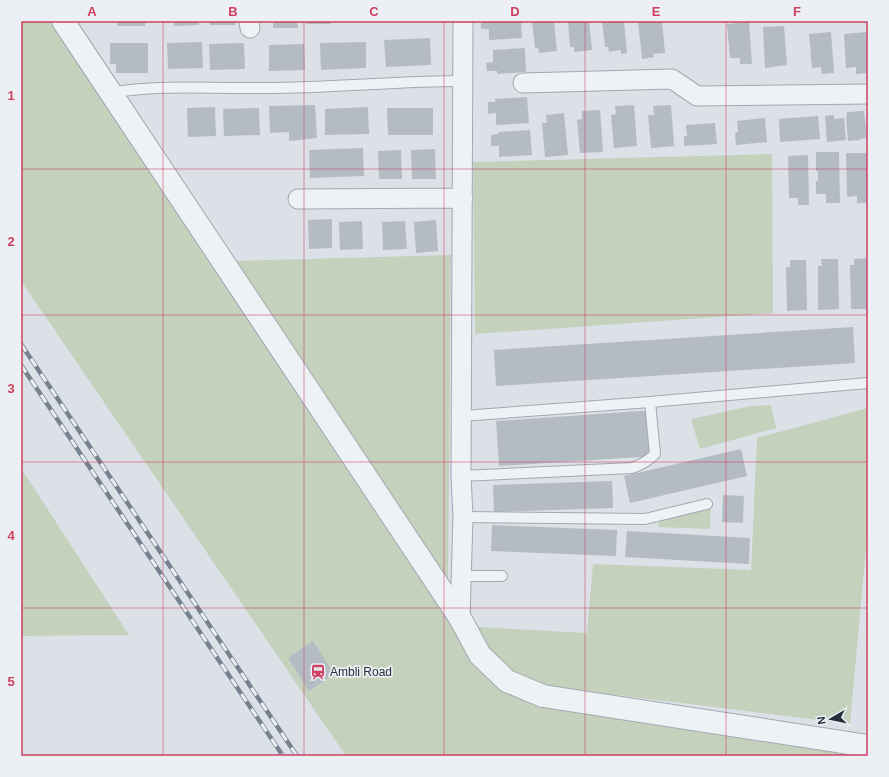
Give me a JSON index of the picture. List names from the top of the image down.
{
  "places": {
    "station": ["Ambli Road"]
  },
  "north": "left",
  "grid": {
    "columns": [
      "A",
      "B",
      "C",
      "D",
      "E",
      "F"
    ],
    "rows": [
      "1",
      "2",
      "3",
      "4",
      "5"
    ]
  }
}
